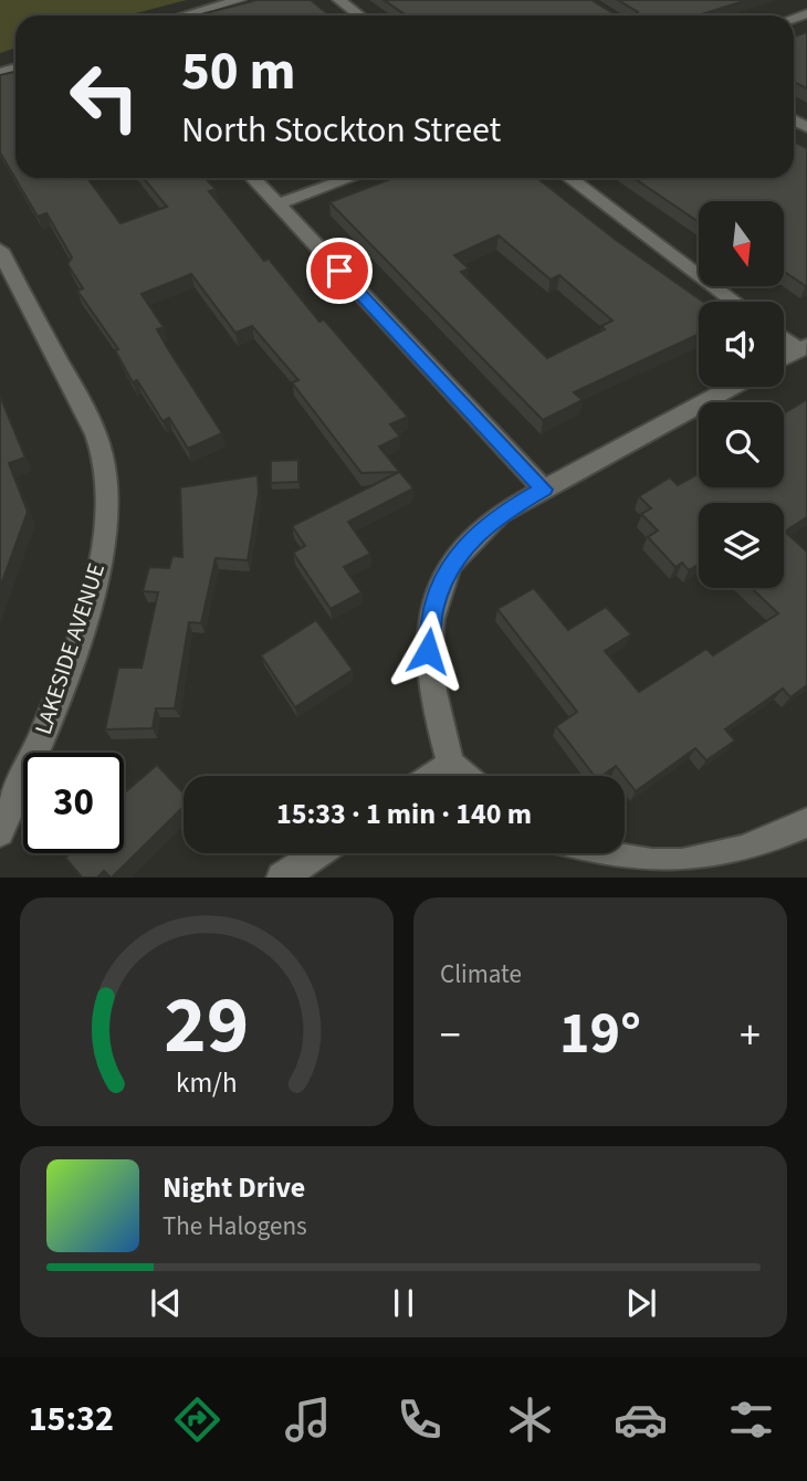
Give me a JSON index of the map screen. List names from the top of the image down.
{
  "streets": {
    "street": ["LAKESIDE AVENUE"]
  },
  "north": "bottom",
  "page": {
    "turn": ["50 m", "North Stockton Street"],
    "limit": "30",
    "trip": "15:33 · 1 min · 140 m",
    "tile": "Climate",
    "heat": ["−", "19°", "+"],
    "song": ["Night Drive", "The Halogens"],
    "tabs": "15:32",
    "gauge": ["29", "km/h"]
  }
}
